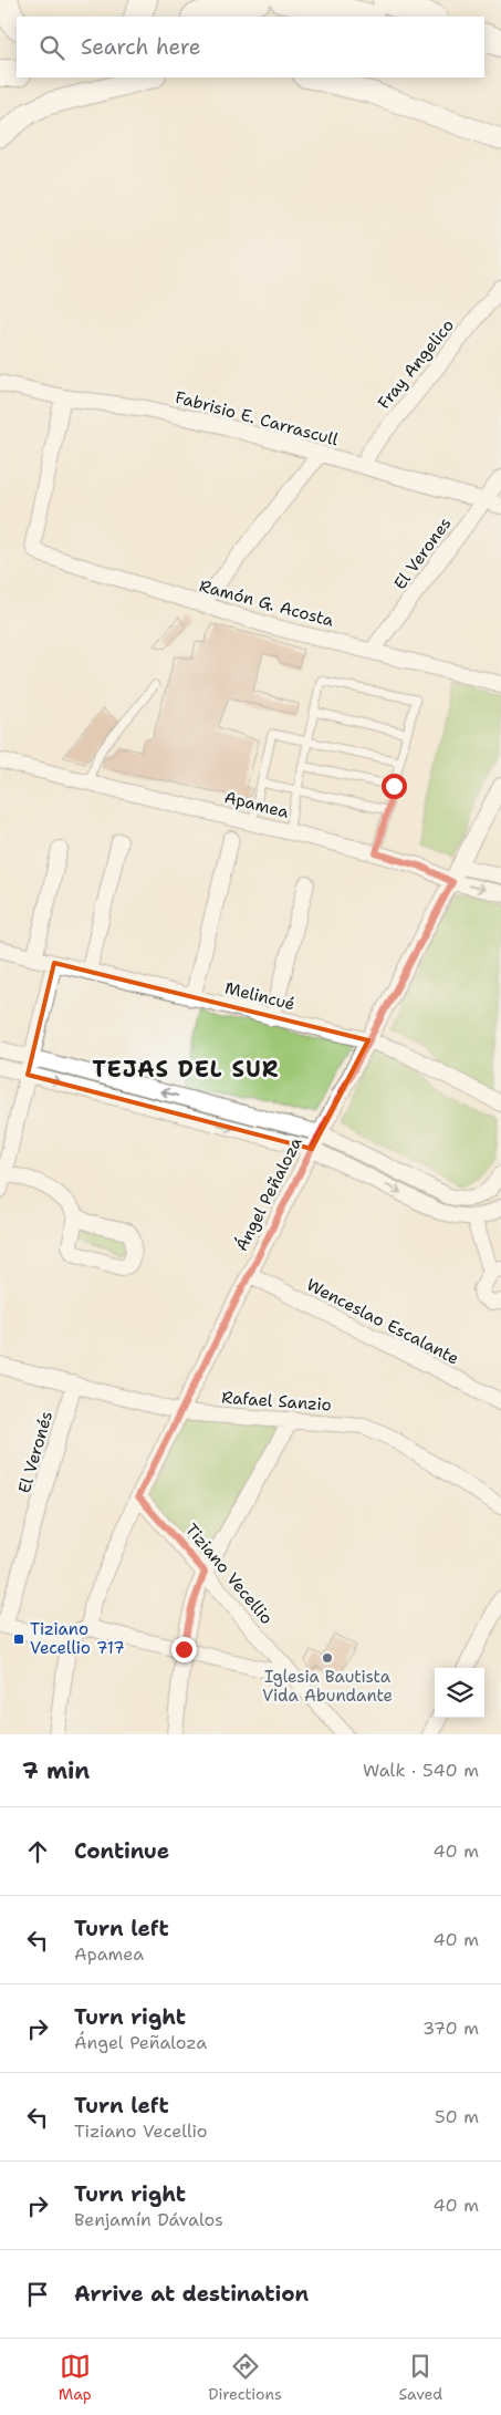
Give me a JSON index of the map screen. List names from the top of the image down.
{
  "streets": {
    "street": [
      "Fray Angelico",
      "Fabrisio E. Carrascull",
      "El Verones",
      "Ramón G. Acosta",
      "Apamea",
      "Melincué",
      "Ángel Peñaloza",
      "Wenceslao Escalante",
      "Rafael Sanzio",
      "El Veronés",
      "Tiziano Vecellio"
    ]
  },
  "crossings": [
    ["Fray Angelico", "Fabrisio E. Carrascull"],
    ["Fabrisio E. Carrascull", "El Verones"],
    ["Fabrisio E. Carrascull", "Ramón G. Acosta"],
    ["El Verones", "Ramón G. Acosta"],
    ["Apamea", "Ángel Peñaloza"],
    ["Melincué", "Ángel Peñaloza"],
    ["Ángel Peñaloza", "Wenceslao Escalante"],
    ["Ángel Peñaloza", "Rafael Sanzio"],
    ["Ángel Peñaloza", "Tiziano Vecellio"],
    ["Rafael Sanzio", "El Veronés"]
  ],
  "districts": ["TEJAS DEL SUR"],
  "places": {
    "transit": ["Tiziano Vecellio 717"],
    "other": ["Iglesia Bautista Vida Abundante"]
  },
  "page": {
    "search": "Search here",
    "heading": ["7 min", "Walk · 540 m"],
    "list": [
      ["Continue", "40 m"],
      ["Turn left", "Apamea", "40 m"],
      ["Turn right", "Ángel Peñaloza", "370 m"],
      ["Turn left", "Tiziano Vecellio", "50 m"],
      ["Turn right", "Benjamín Dávalos", "40 m"],
      "Arrive at destination"
    ],
    "nav": ["Map", "Directions", "Saved"]
  }
}
